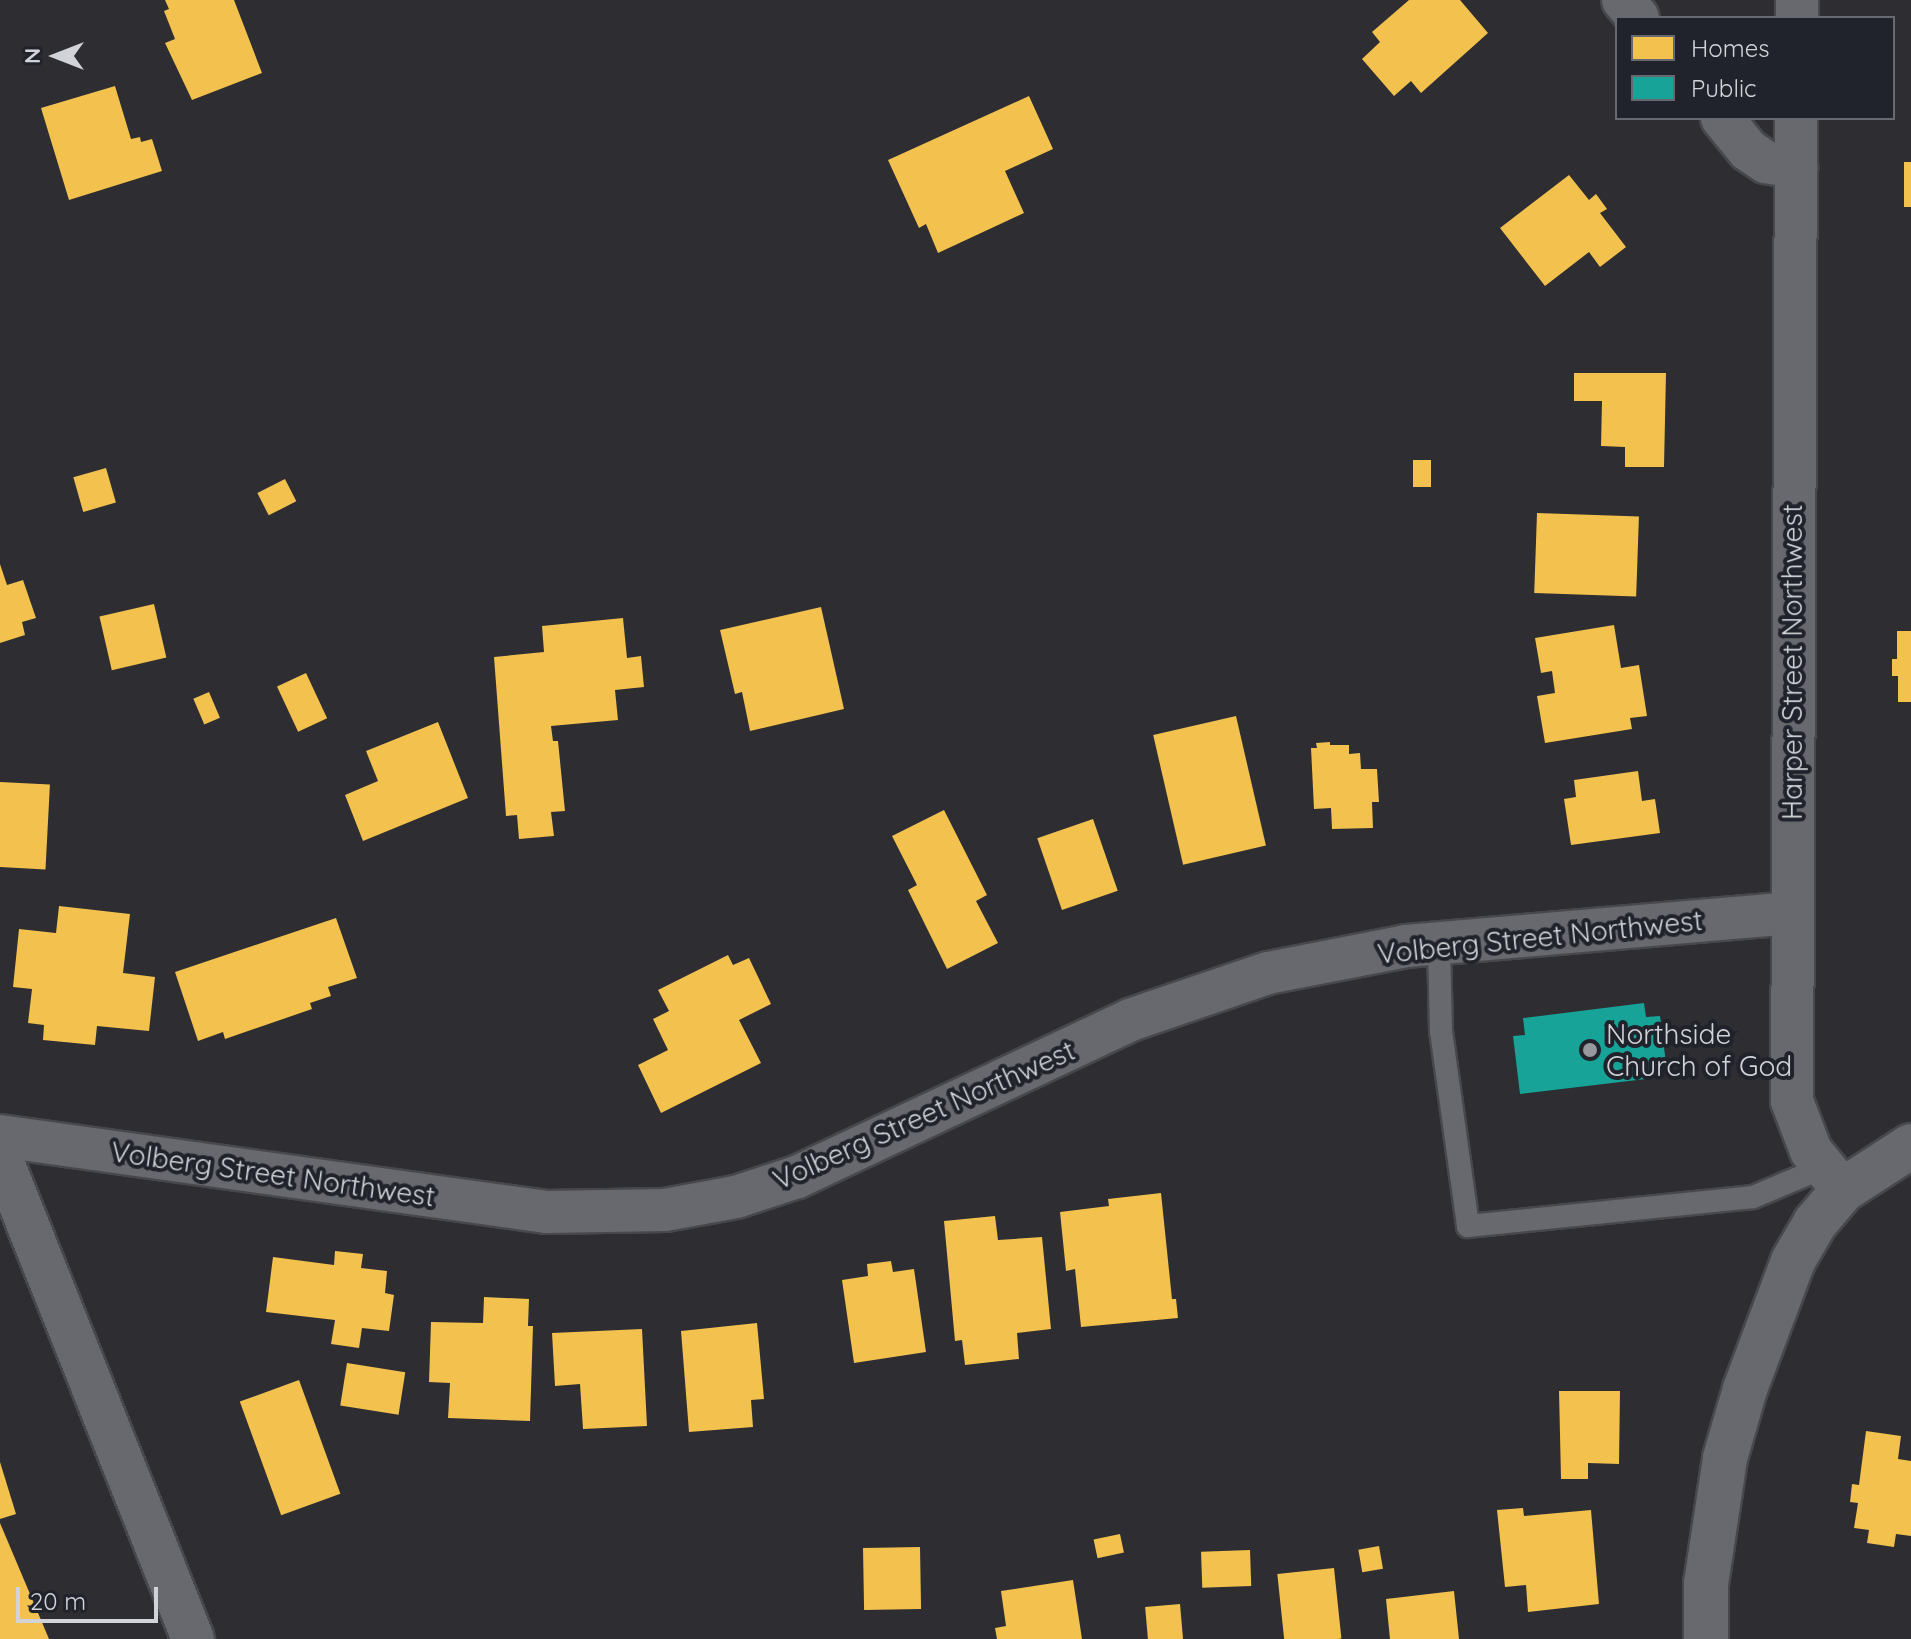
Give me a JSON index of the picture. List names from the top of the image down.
{
  "streets": {
    "street": ["Harper Street Northwest", "Volberg Street Northwest"]
  },
  "crossings": [
    ["Harper Street Northwest", "Volberg Street Northwest"]
  ],
  "places": ["Northside Church of God"],
  "legend": ["Homes", "Public"],
  "scale_bar": "20 m",
  "north": "left"
}
